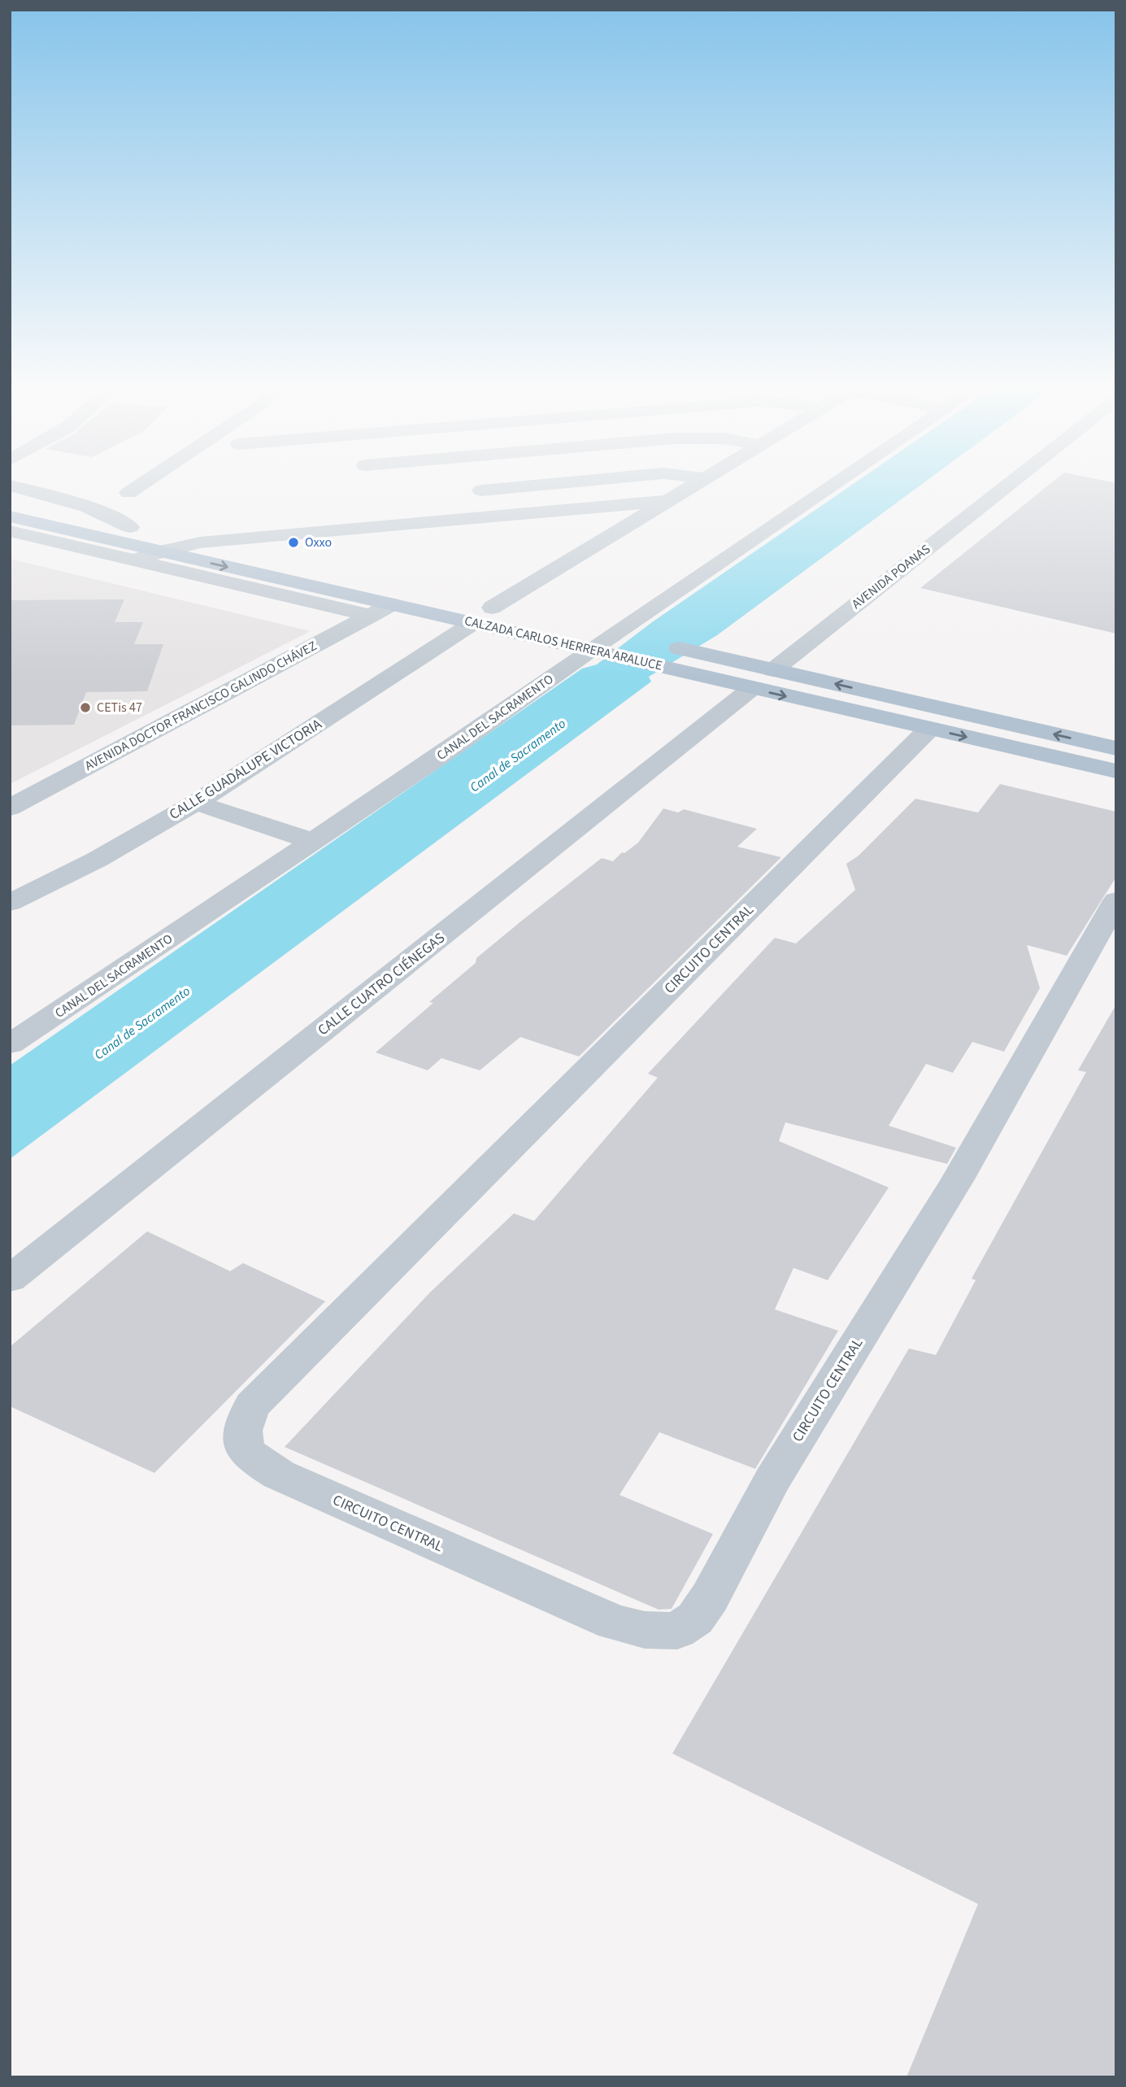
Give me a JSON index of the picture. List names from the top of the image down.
{
  "streets": {
    "main road": ["CALZADA CARLOS HERRERA ARALUCE"],
    "street": [
      "AVENIDA POANAS",
      "AVENIDA DOCTOR FRANCISCO GALINDO CHÁVEZ",
      "CANAL DEL SACRAMENTO",
      "CALLE GUADALUPE VICTORIA",
      "CIRCUITO CENTRAL",
      "CALLE CUATRO CIÉNEGAS"
    ]
  },
  "crossings": [
    ["AVENIDA POANAS", "CALZADA CARLOS HERRERA ARALUCE"],
    ["AVENIDA POANAS", "CALLE CUATRO CIÉNEGAS"],
    ["CALZADA CARLOS HERRERA ARALUCE", "AVENIDA DOCTOR FRANCISCO GALINDO CHÁVEZ"],
    ["CALZADA CARLOS HERRERA ARALUCE", "CANAL DEL SACRAMENTO"],
    ["CALZADA CARLOS HERRERA ARALUCE", "CALLE GUADALUPE VICTORIA"],
    ["CALZADA CARLOS HERRERA ARALUCE", "CIRCUITO CENTRAL"],
    ["CALZADA CARLOS HERRERA ARALUCE", "CALLE CUATRO CIÉNEGAS"]
  ],
  "water": ["Canal de Sacramento"],
  "places": ["Oxxo", "CETis 47"]
}
